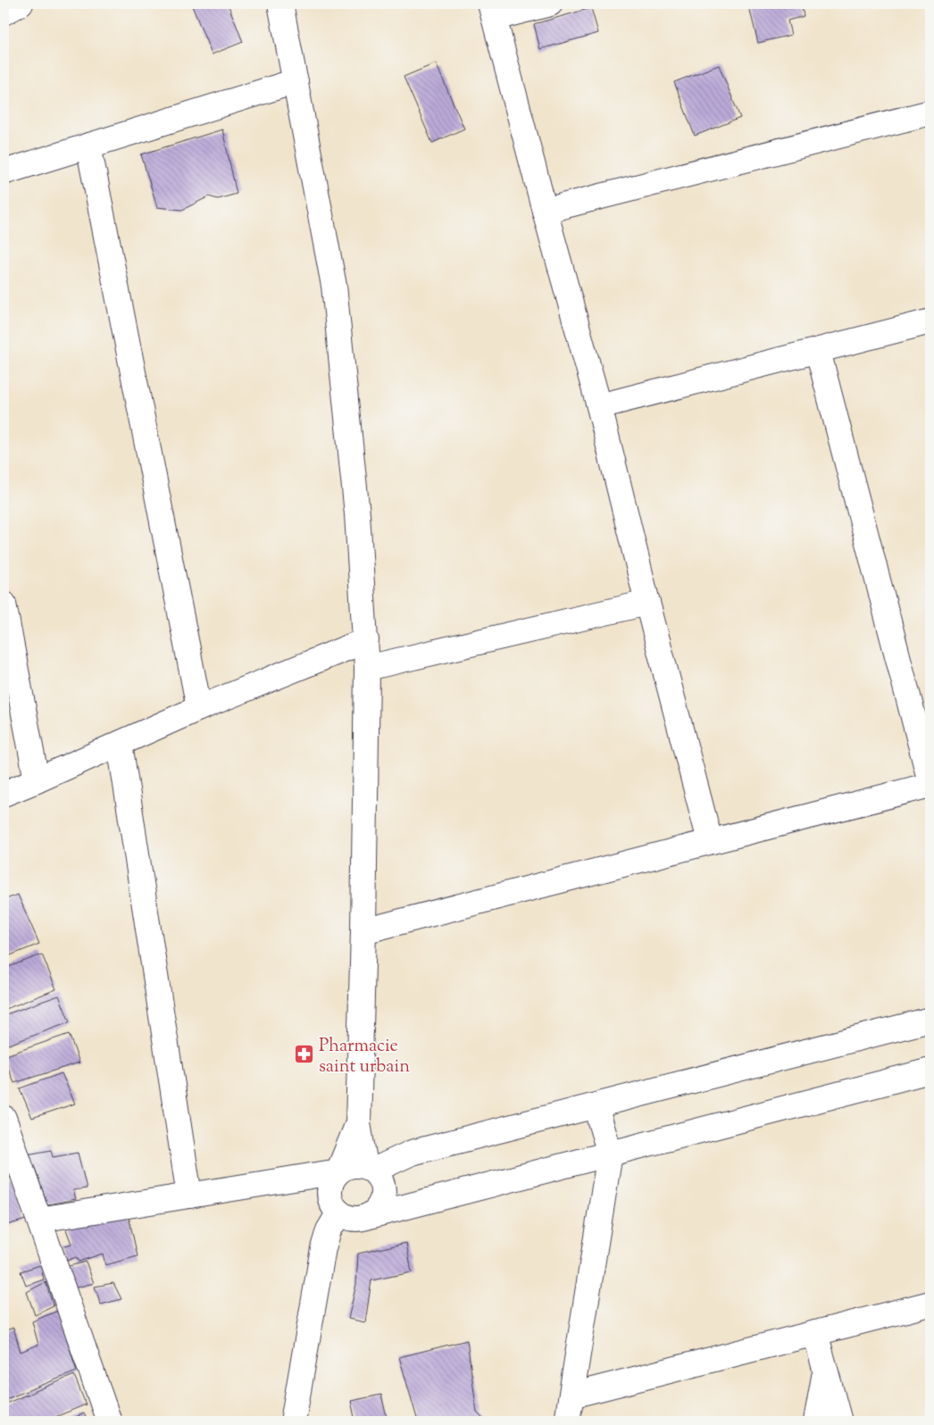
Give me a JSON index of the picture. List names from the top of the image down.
{
  "places": {
    "pharmacy": ["Pharmacie saint urbain"]
  }
}
